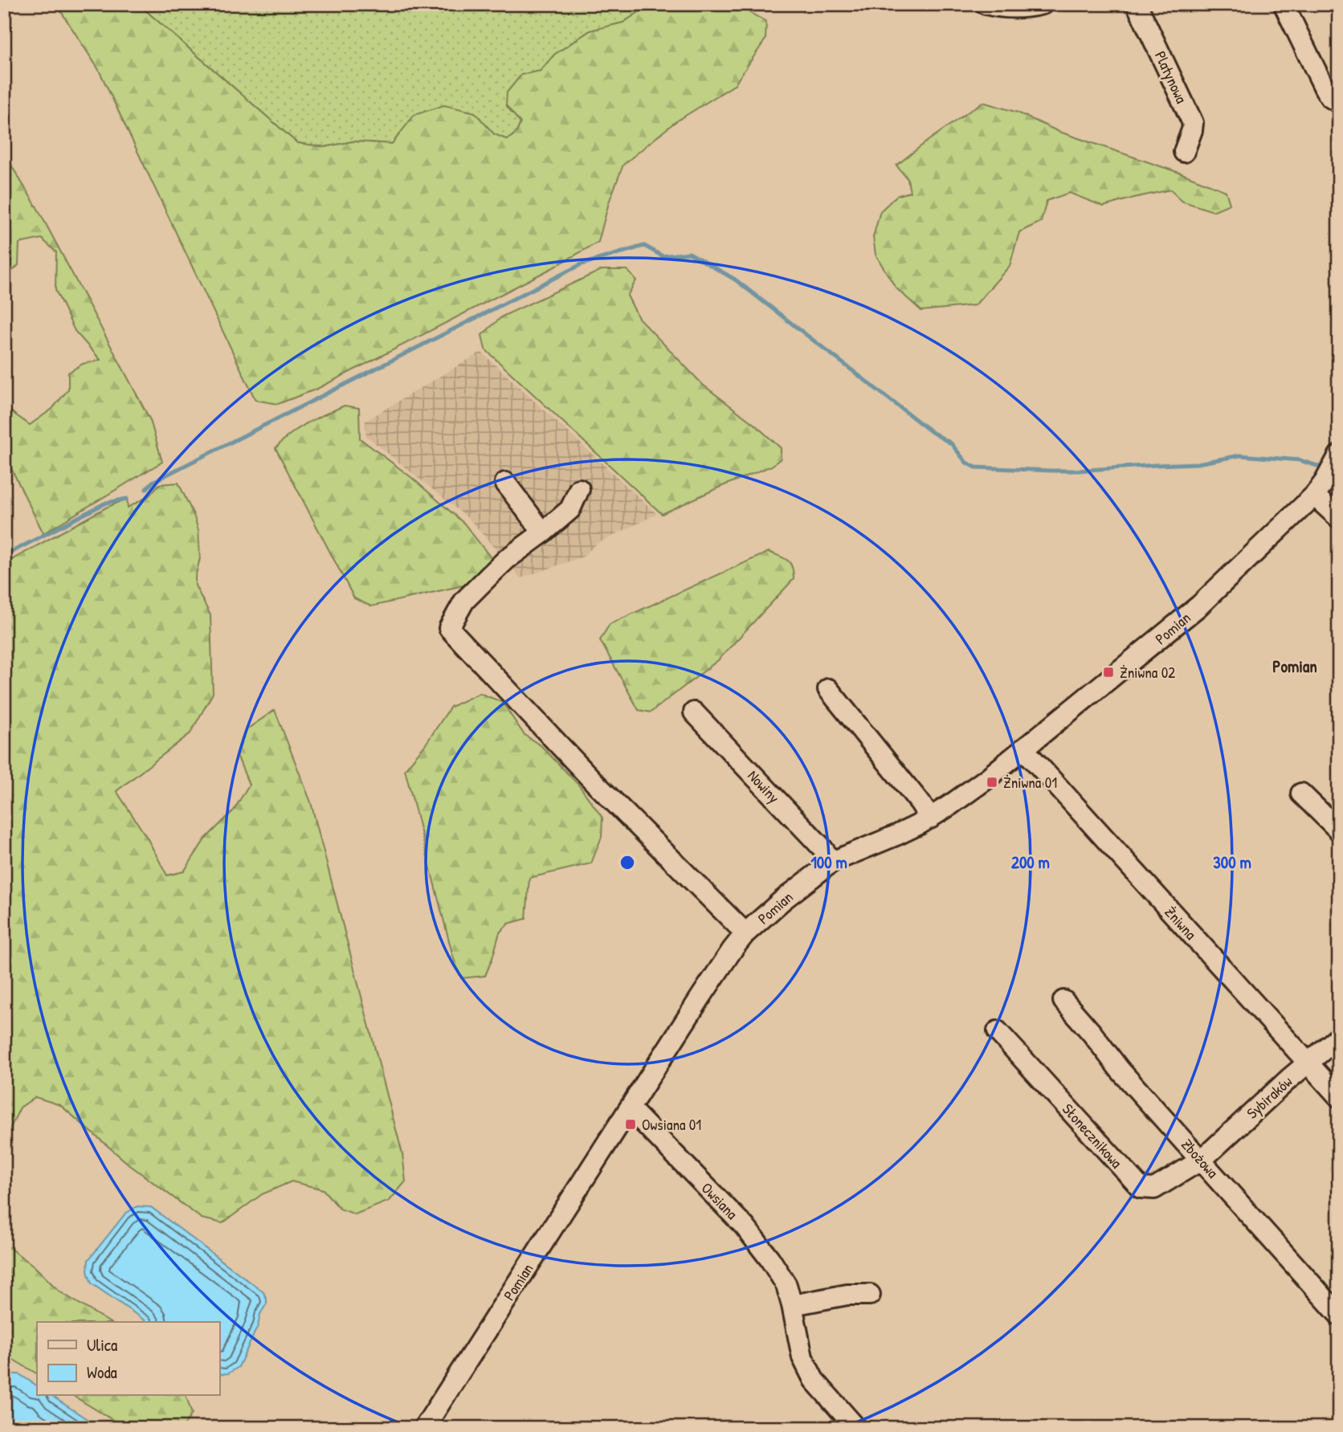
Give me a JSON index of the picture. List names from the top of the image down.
{
  "streets": {
    "street": [
      "Platynowa",
      "Pomian",
      "Nowiny",
      "Żniwna",
      "Sybiraków",
      "Słonecznikowa",
      "Zbożowa",
      "Owsiana"
    ]
  },
  "crossings": [
    ["Pomian", "Nowiny"],
    ["Pomian", "Żniwna"],
    ["Pomian", "Owsiana"],
    ["Żniwna", "Sybiraków"],
    ["Sybiraków", "Słonecznikowa"],
    ["Sybiraków", "Zbożowa"],
    ["Słonecznikowa", "Zbożowa"]
  ],
  "districts": ["Pomian"],
  "places": {
    "transit": ["Żniwna 02", "Żniwna 01", "Owsiana 01"]
  },
  "legend": ["Ulica", "Woda"],
  "rings": ["100 m", "200 m", "300 m"]
}
